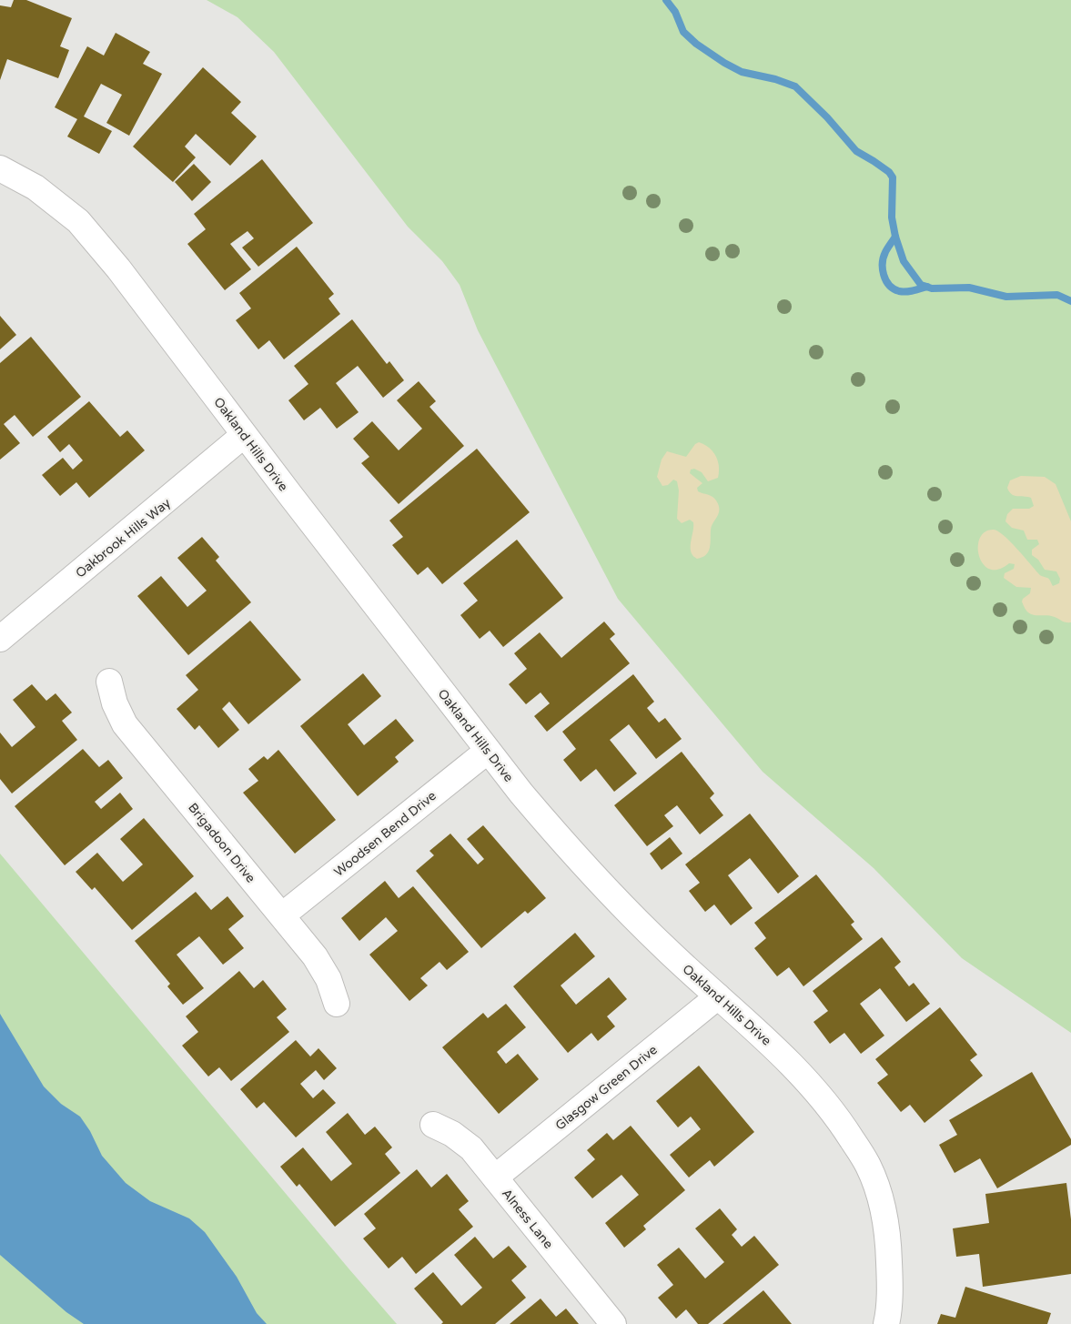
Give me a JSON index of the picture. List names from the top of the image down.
{
  "streets": {
    "street": [
      "Oakland Hills Drive",
      "Oakbrook Hills Way",
      "Woodsen Bend Drive",
      "Brigadoon Drive",
      "Glasgow Green Drive",
      "Alness Lane"
    ]
  },
  "crossings": [
    ["Oakland Hills Drive", "Oakbrook Hills Way"],
    ["Oakland Hills Drive", "Woodsen Bend Drive"],
    ["Oakland Hills Drive", "Glasgow Green Drive"],
    ["Woodsen Bend Drive", "Brigadoon Drive"],
    ["Glasgow Green Drive", "Alness Lane"]
  ]
}
